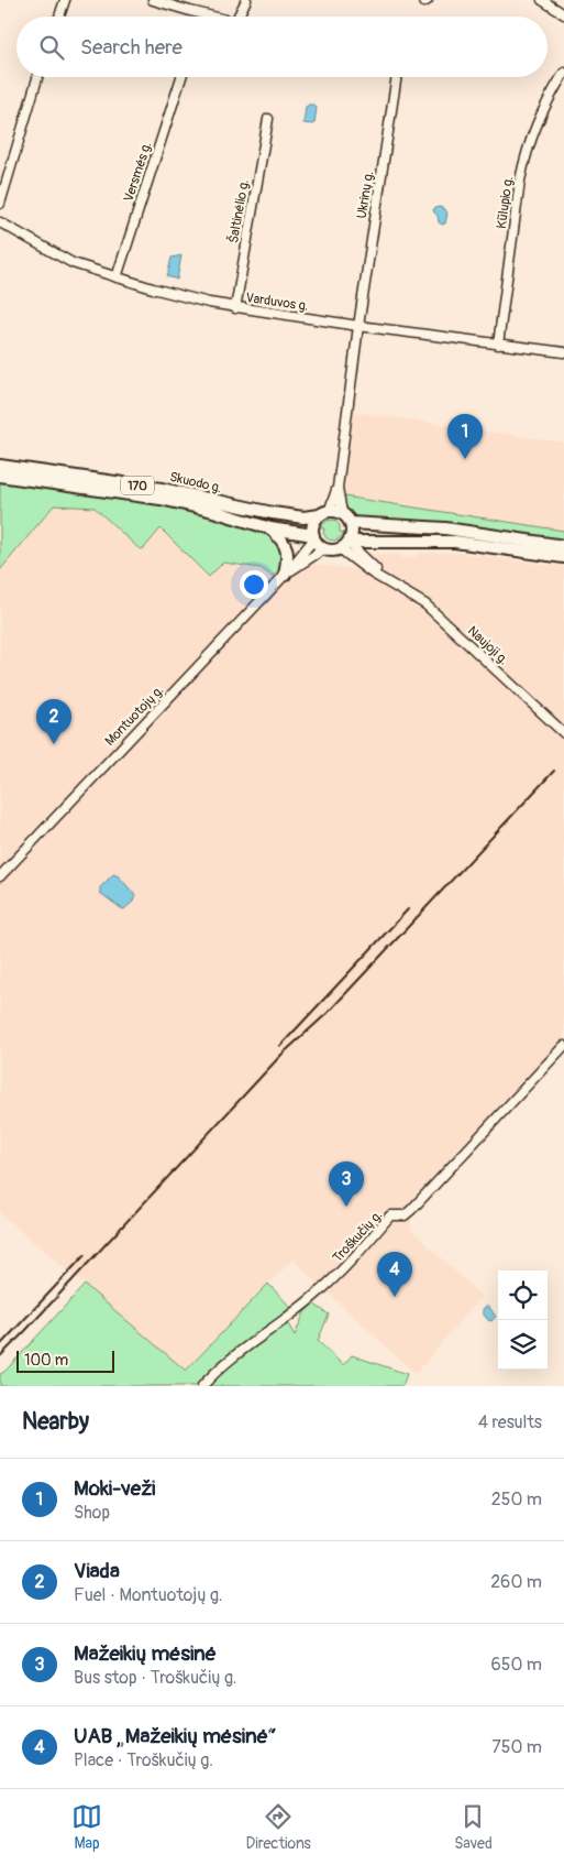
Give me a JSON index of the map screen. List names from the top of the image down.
{
  "streets": {
    "main road": ["Skuodo g.", "170"],
    "street": [
      "Versmės g.",
      "Ukrinų g.",
      "Kūlupio g.",
      "Šaltinėlio g.",
      "Varduvos g.",
      "Naujoji g.",
      "Montuotojų g.",
      "Troškučių g."
    ]
  },
  "crossings": [
    ["Versmės g.", "Varduvos g."],
    ["Ukrinų g.", "Varduvos g."],
    ["Kūlupio g.", "Varduvos g."],
    ["Šaltinėlio g.", "Varduvos g."],
    ["Skuodo g.", "Naujoji g."],
    ["Skuodo g.", "Montuotojų g."],
    ["Naujoji g.", "Montuotojų g."]
  ],
  "scale_bar": "100 m",
  "page": {
    "search": "Search here",
    "pins": [
      "1",
      "2",
      "3",
      "4"
    ],
    "scale": "100 m",
    "heading": ["Nearby", "4 results"],
    "list": [
      {
        "mark": "1",
        "name": "Moki-veži",
        "note": "Shop",
        "value": "250 m"
      },
      {
        "mark": "2",
        "name": "Viada",
        "note": "Fuel · Montuotojų g.",
        "value": "260 m"
      },
      {
        "mark": "3",
        "name": "Mažeikių mėsinė",
        "note": "Bus stop · Troškučių g.",
        "value": "650 m"
      },
      {
        "mark": "4",
        "name": "UAB „Mažeikių mėsinė“",
        "note": "Place · Troškučių g.",
        "value": "750 m"
      }
    ],
    "nav": ["Map", "Directions", "Saved"]
  }
}
